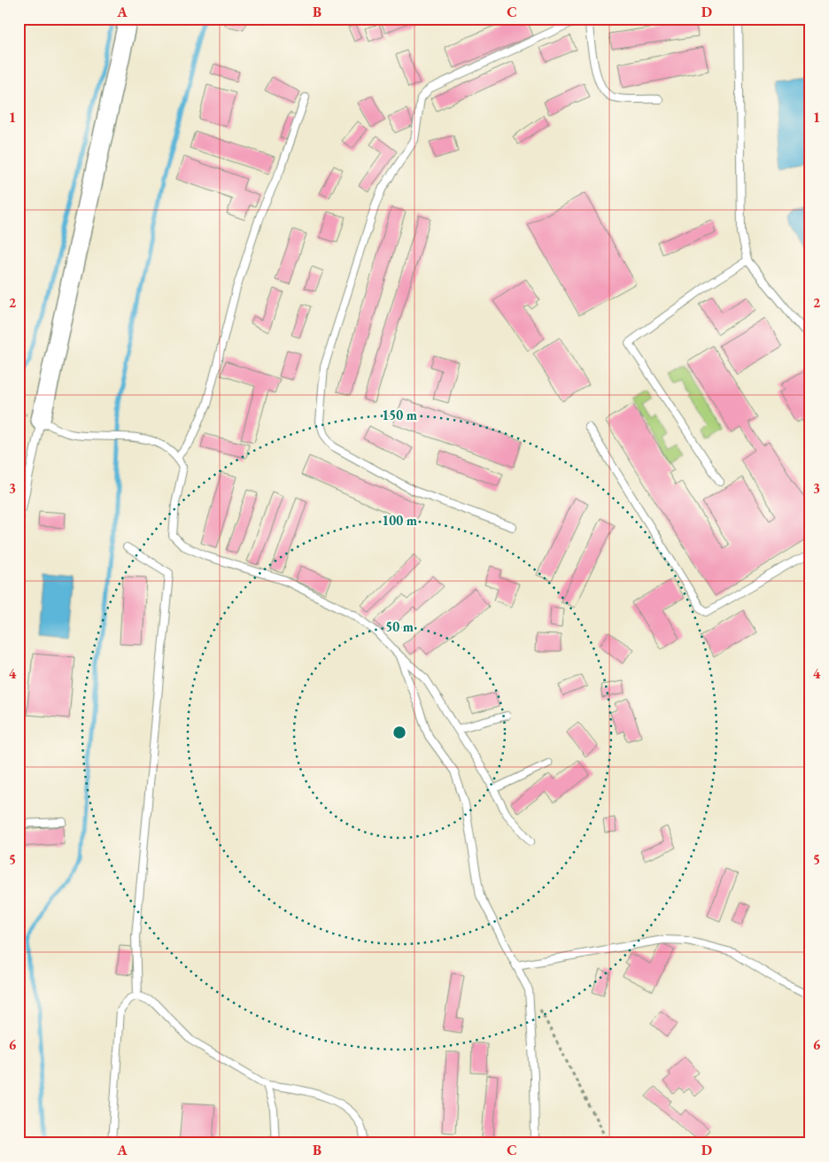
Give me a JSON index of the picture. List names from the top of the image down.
{
  "grid": {
    "columns": [
      "A",
      "B",
      "C",
      "D"
    ],
    "rows": [
      "1",
      "2",
      "3",
      "4",
      "5",
      "6"
    ]
  },
  "rings": ["150 m", "100 m", "50 m"]
}
